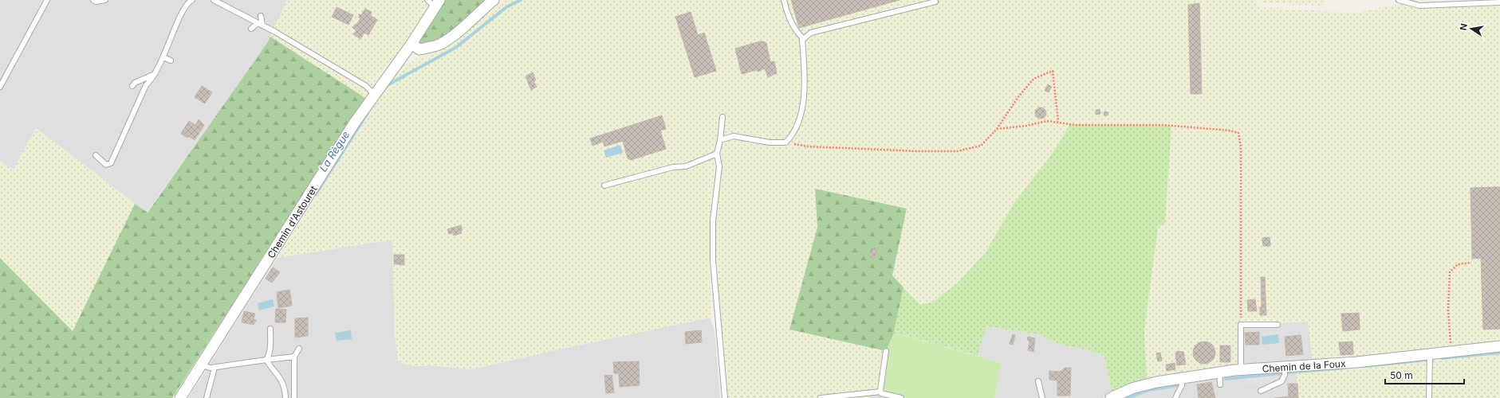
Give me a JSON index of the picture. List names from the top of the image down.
{
  "streets": {
    "street": ["Chemin d'Astouret", "Chemin de la Foux"]
  },
  "water": ["La Règue"],
  "scale_bar": "50 m",
  "north": "left"
}
